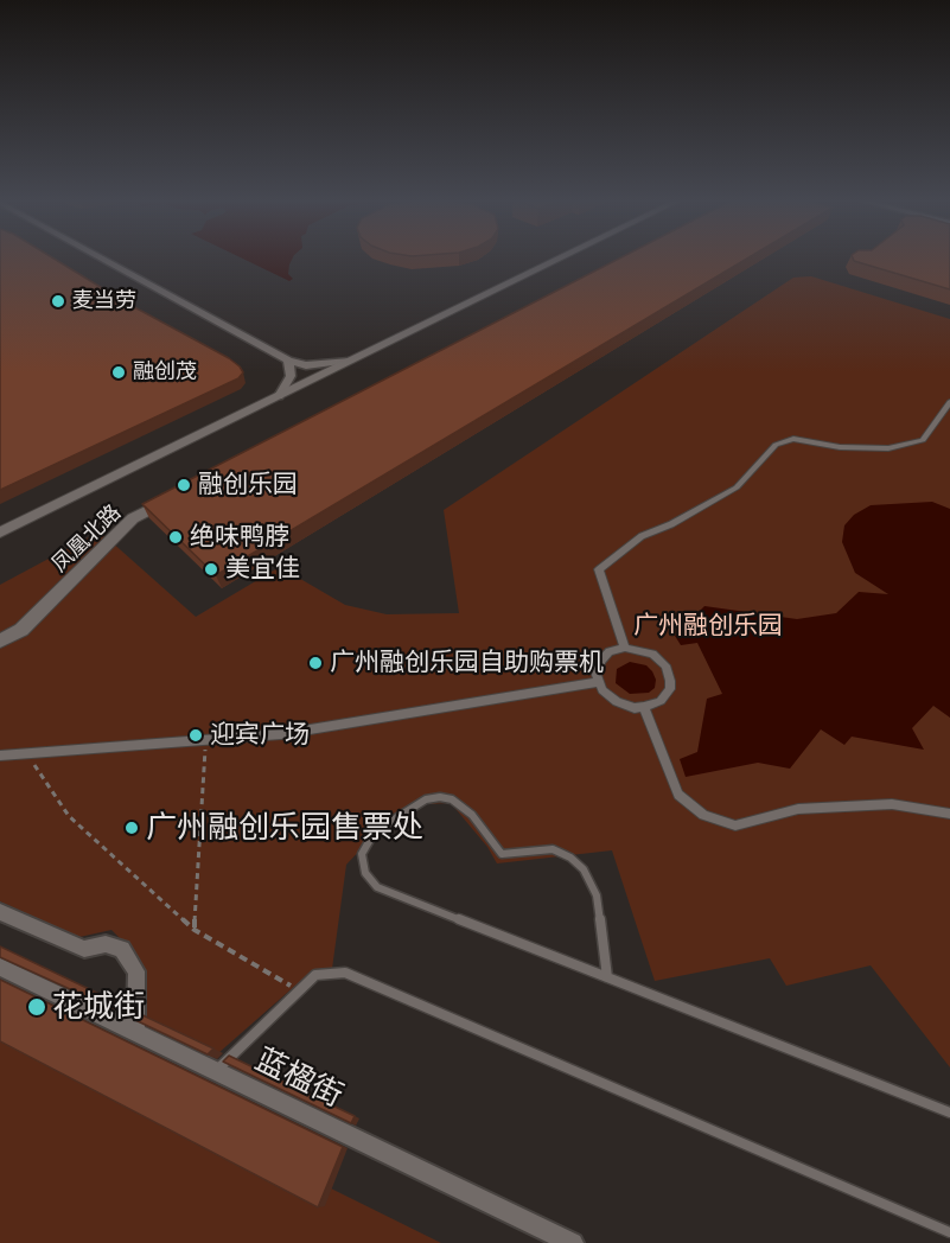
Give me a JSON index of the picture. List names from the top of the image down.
{
  "streets": {
    "main road": ["凤凰北路"],
    "street": ["蓝楹街"]
  },
  "parks": ["广州融创乐园"],
  "places": [
    "麦当劳",
    "融创茂",
    "融创乐园",
    "绝味鸭脖",
    "美宜佳",
    "广州融创乐园自助购票机",
    "迎宾广场",
    "广州融创乐园售票处",
    "花城街"
  ]
}
